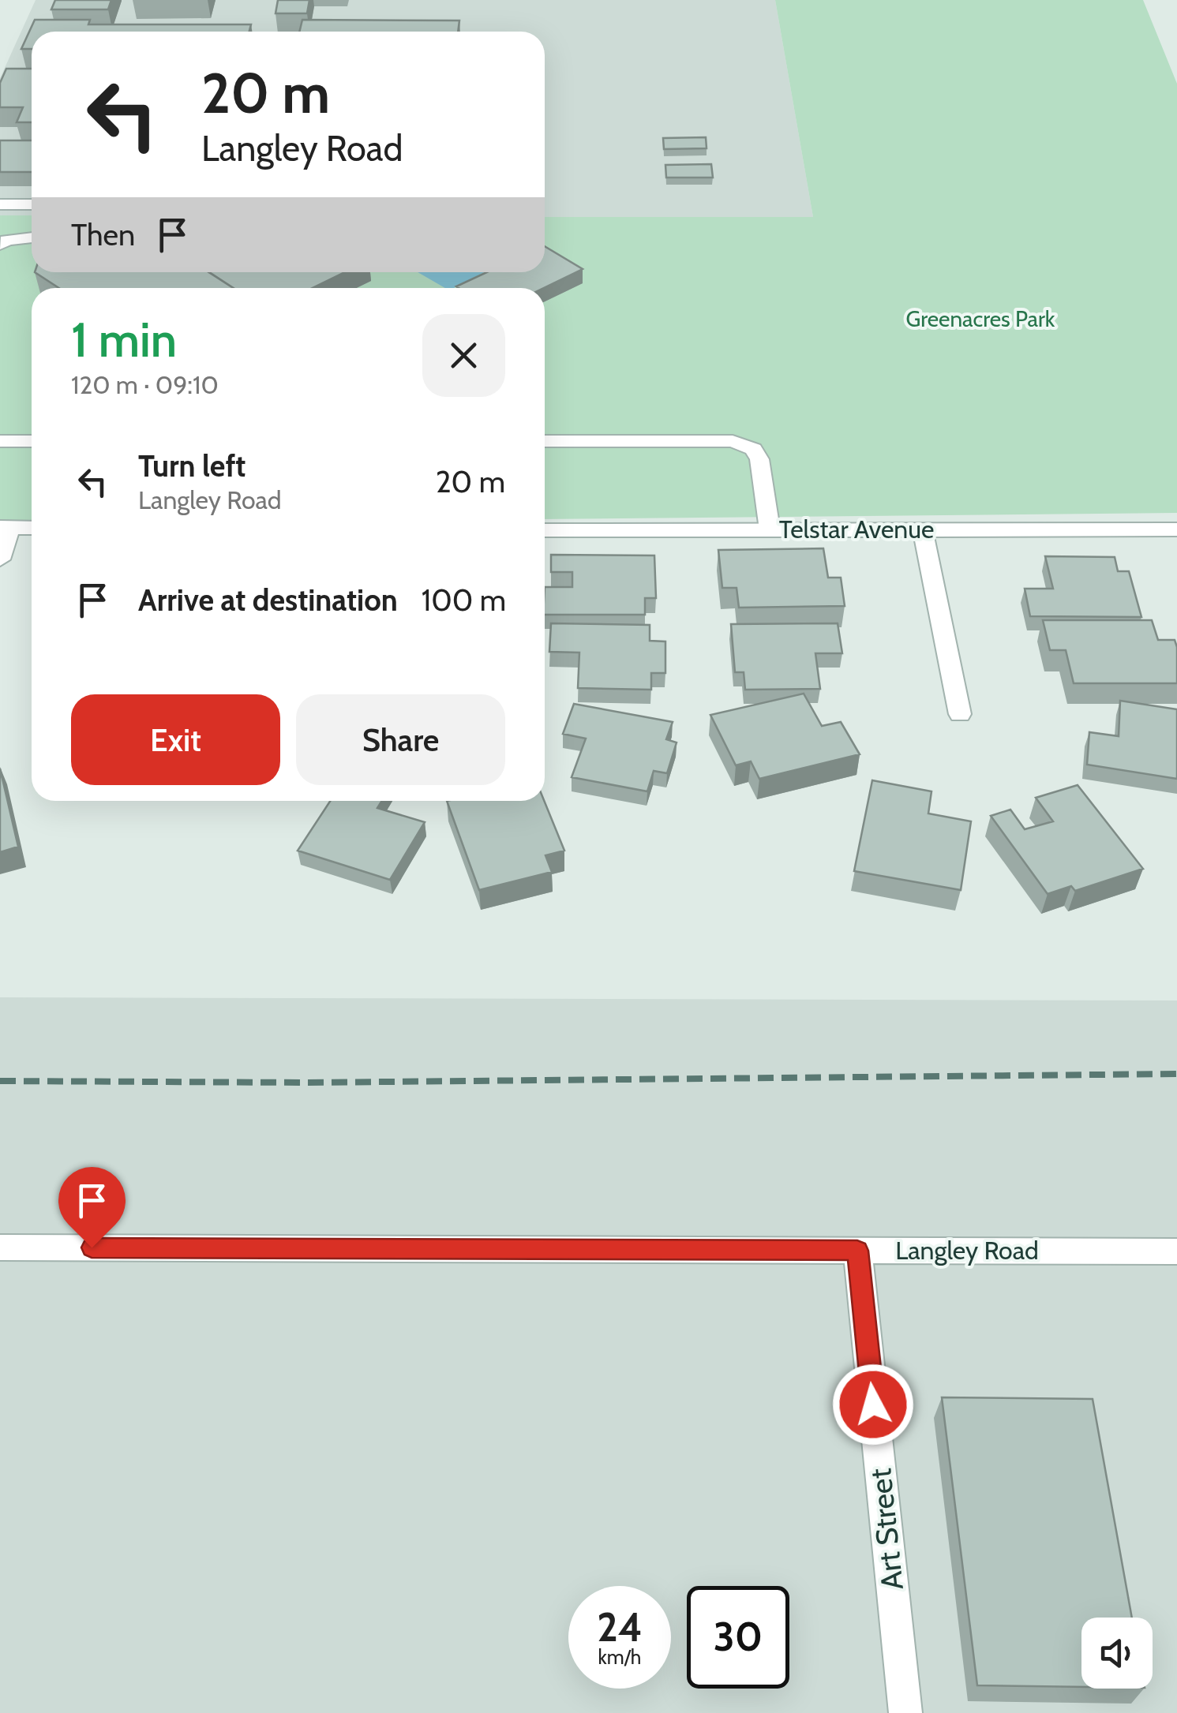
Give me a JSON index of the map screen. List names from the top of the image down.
{
  "streets": {
    "street": ["Telstar Avenue", "Langley Road", "Art Street"]
  },
  "crossings": [
    ["Langley Road", "Art Street"]
  ],
  "parks": ["Greenacres Park"],
  "page": {
    "turn": ["20 m", "Langley Road"],
    "then": "Then",
    "heading": ["1 min", "120 m · 09:10"],
    "list": [
      {
        "name": "Turn left",
        "note": "Langley Road",
        "value": "20 m"
      },
      {
        "name": "Arrive at destination",
        "value": "100 m"
      }
    ],
    "buttons": ["Exit", "Share"],
    "speed": "24 km/h",
    "limit": "30"
  }
}
